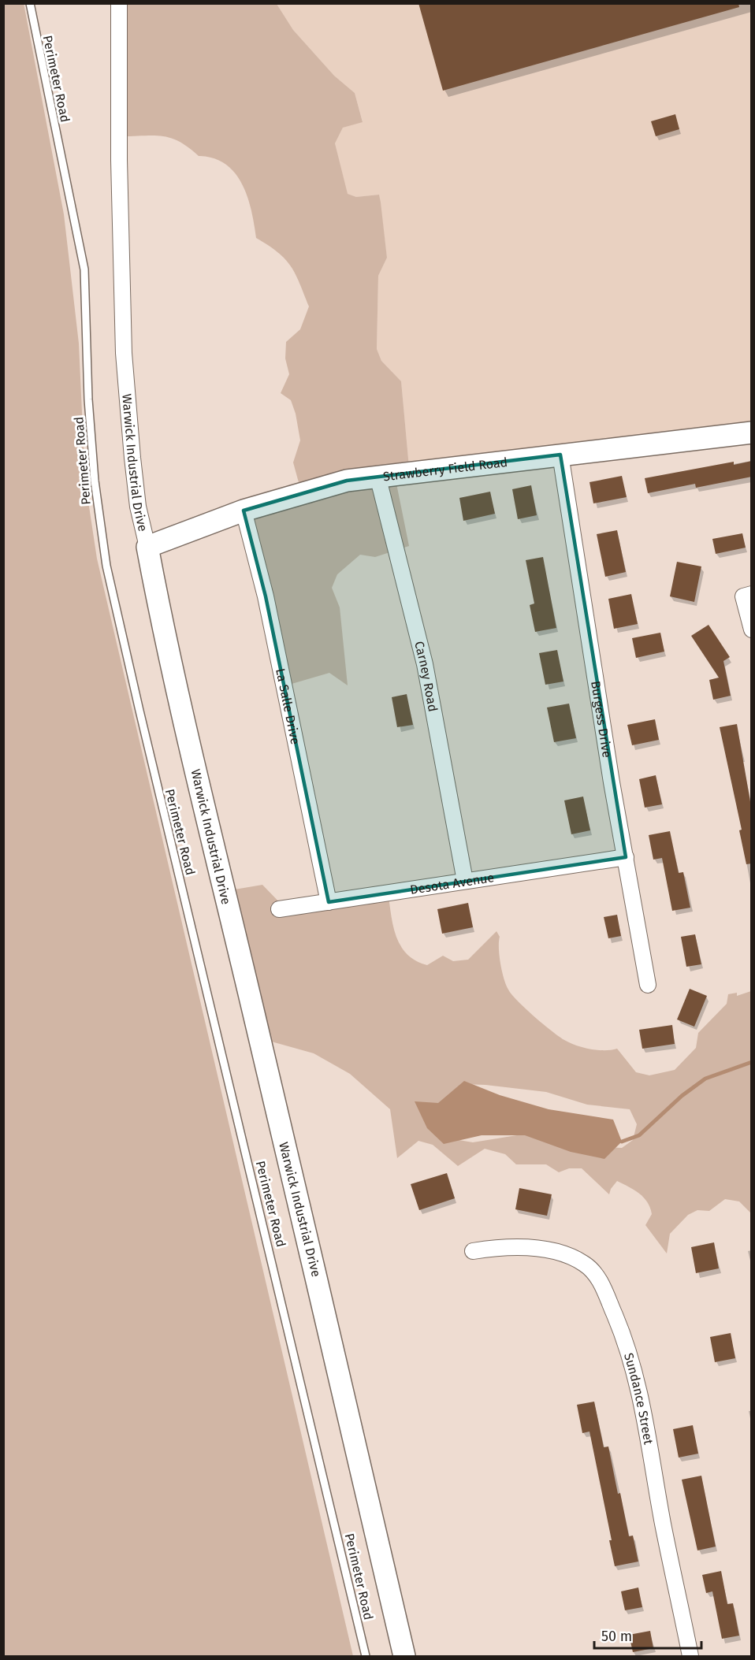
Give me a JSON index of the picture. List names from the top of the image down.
{
  "streets": {
    "street": [
      "Warwick Industrial Drive",
      "Strawberry Field Road",
      "Carney Road",
      "La Salle Drive",
      "Burgess Drive",
      "Desota Avenue",
      "Sundance Street"
    ],
    "lane": ["Perimeter Road"]
  },
  "crossings": [
    ["Warwick Industrial Drive", "Strawberry Field Road"],
    ["Strawberry Field Road", "Carney Road"],
    ["Strawberry Field Road", "La Salle Drive"],
    ["Strawberry Field Road", "Burgess Drive"],
    ["Carney Road", "Desota Avenue"],
    ["La Salle Drive", "Desota Avenue"],
    ["Burgess Drive", "Desota Avenue"]
  ],
  "scale_bar": "50 m"
}
